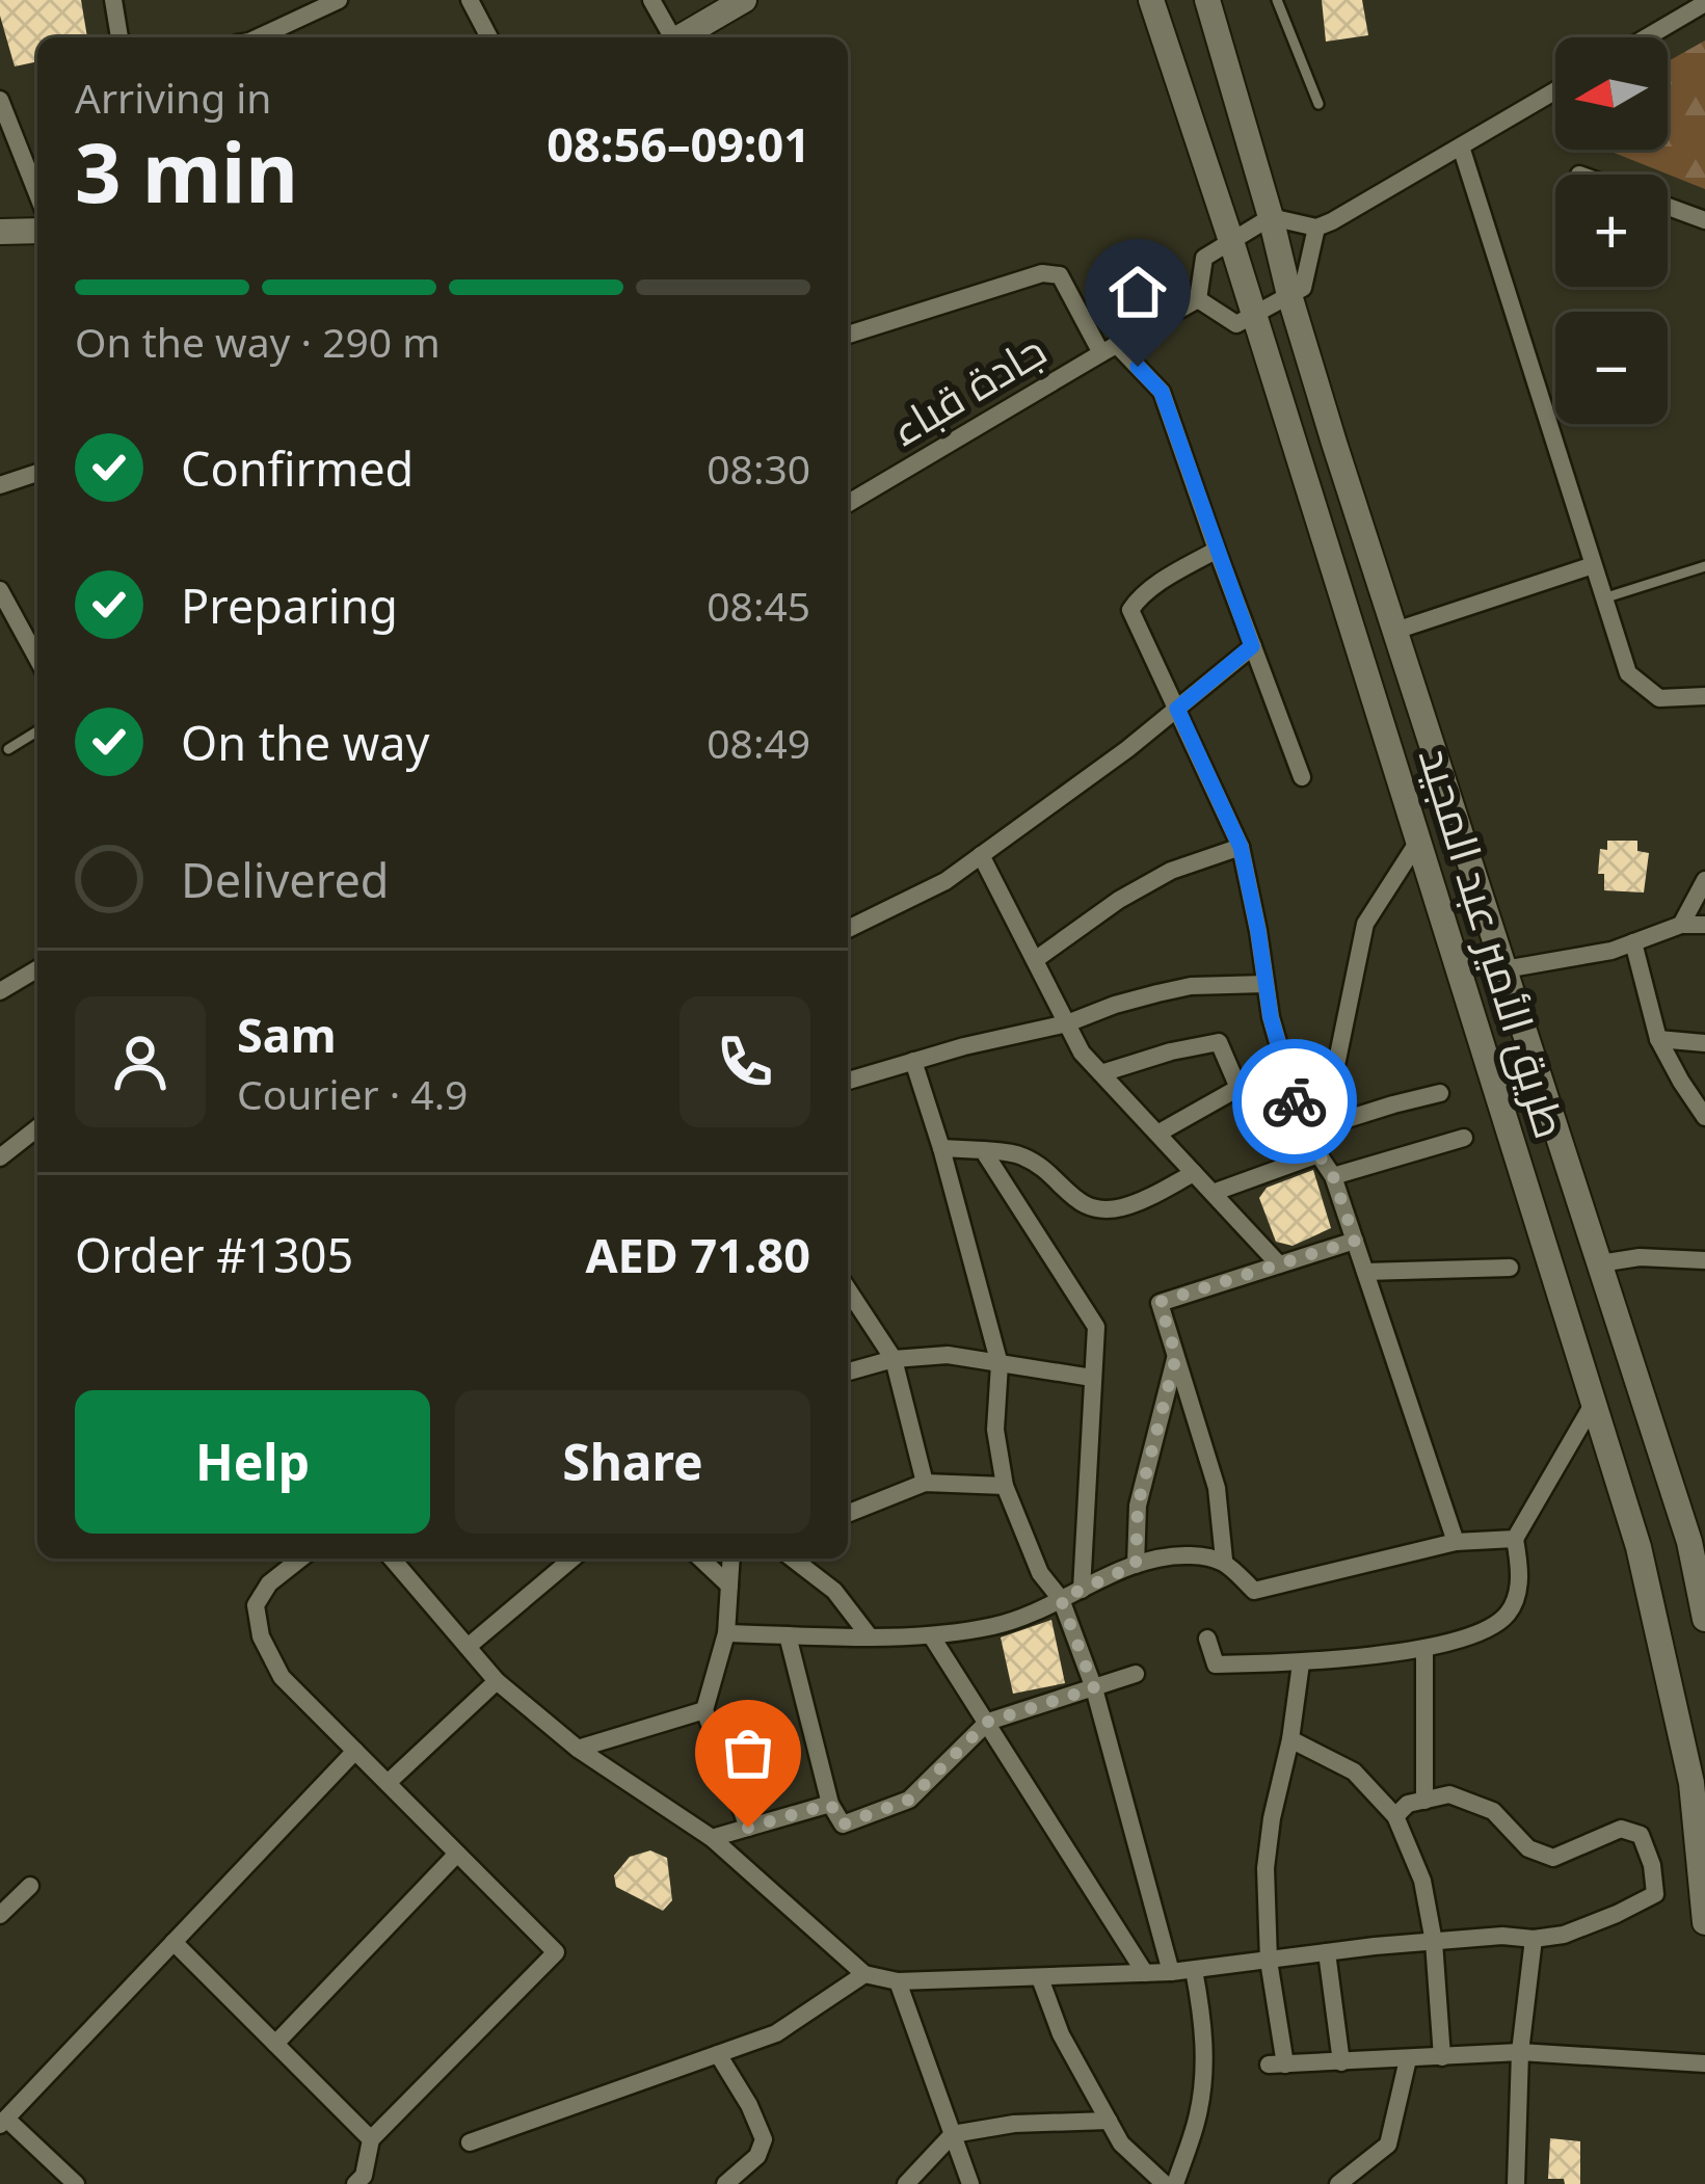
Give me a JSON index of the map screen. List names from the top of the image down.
{
  "streets": {
    "main road": ["طريق الأمير عبد المجيد"],
    "street": ["جادة قباء"]
  },
  "north": "left",
  "page": {
    "map_buttons": ["+", "−"],
    "heading": ["3 min", "Arriving in", "08:56–09:01"],
    "panel": [
      "Sam",
      "Courier · 4.9",
      "Order #1305",
      "AED 71.80"
    ],
    "bar": "On the way · 290 m",
    "list": [
      ["Confirmed", "08:30"],
      ["Preparing", "08:45"],
      ["On the way", "08:49"],
      "Delivered"
    ],
    "buttons": ["Help", "Share"]
  }
}
